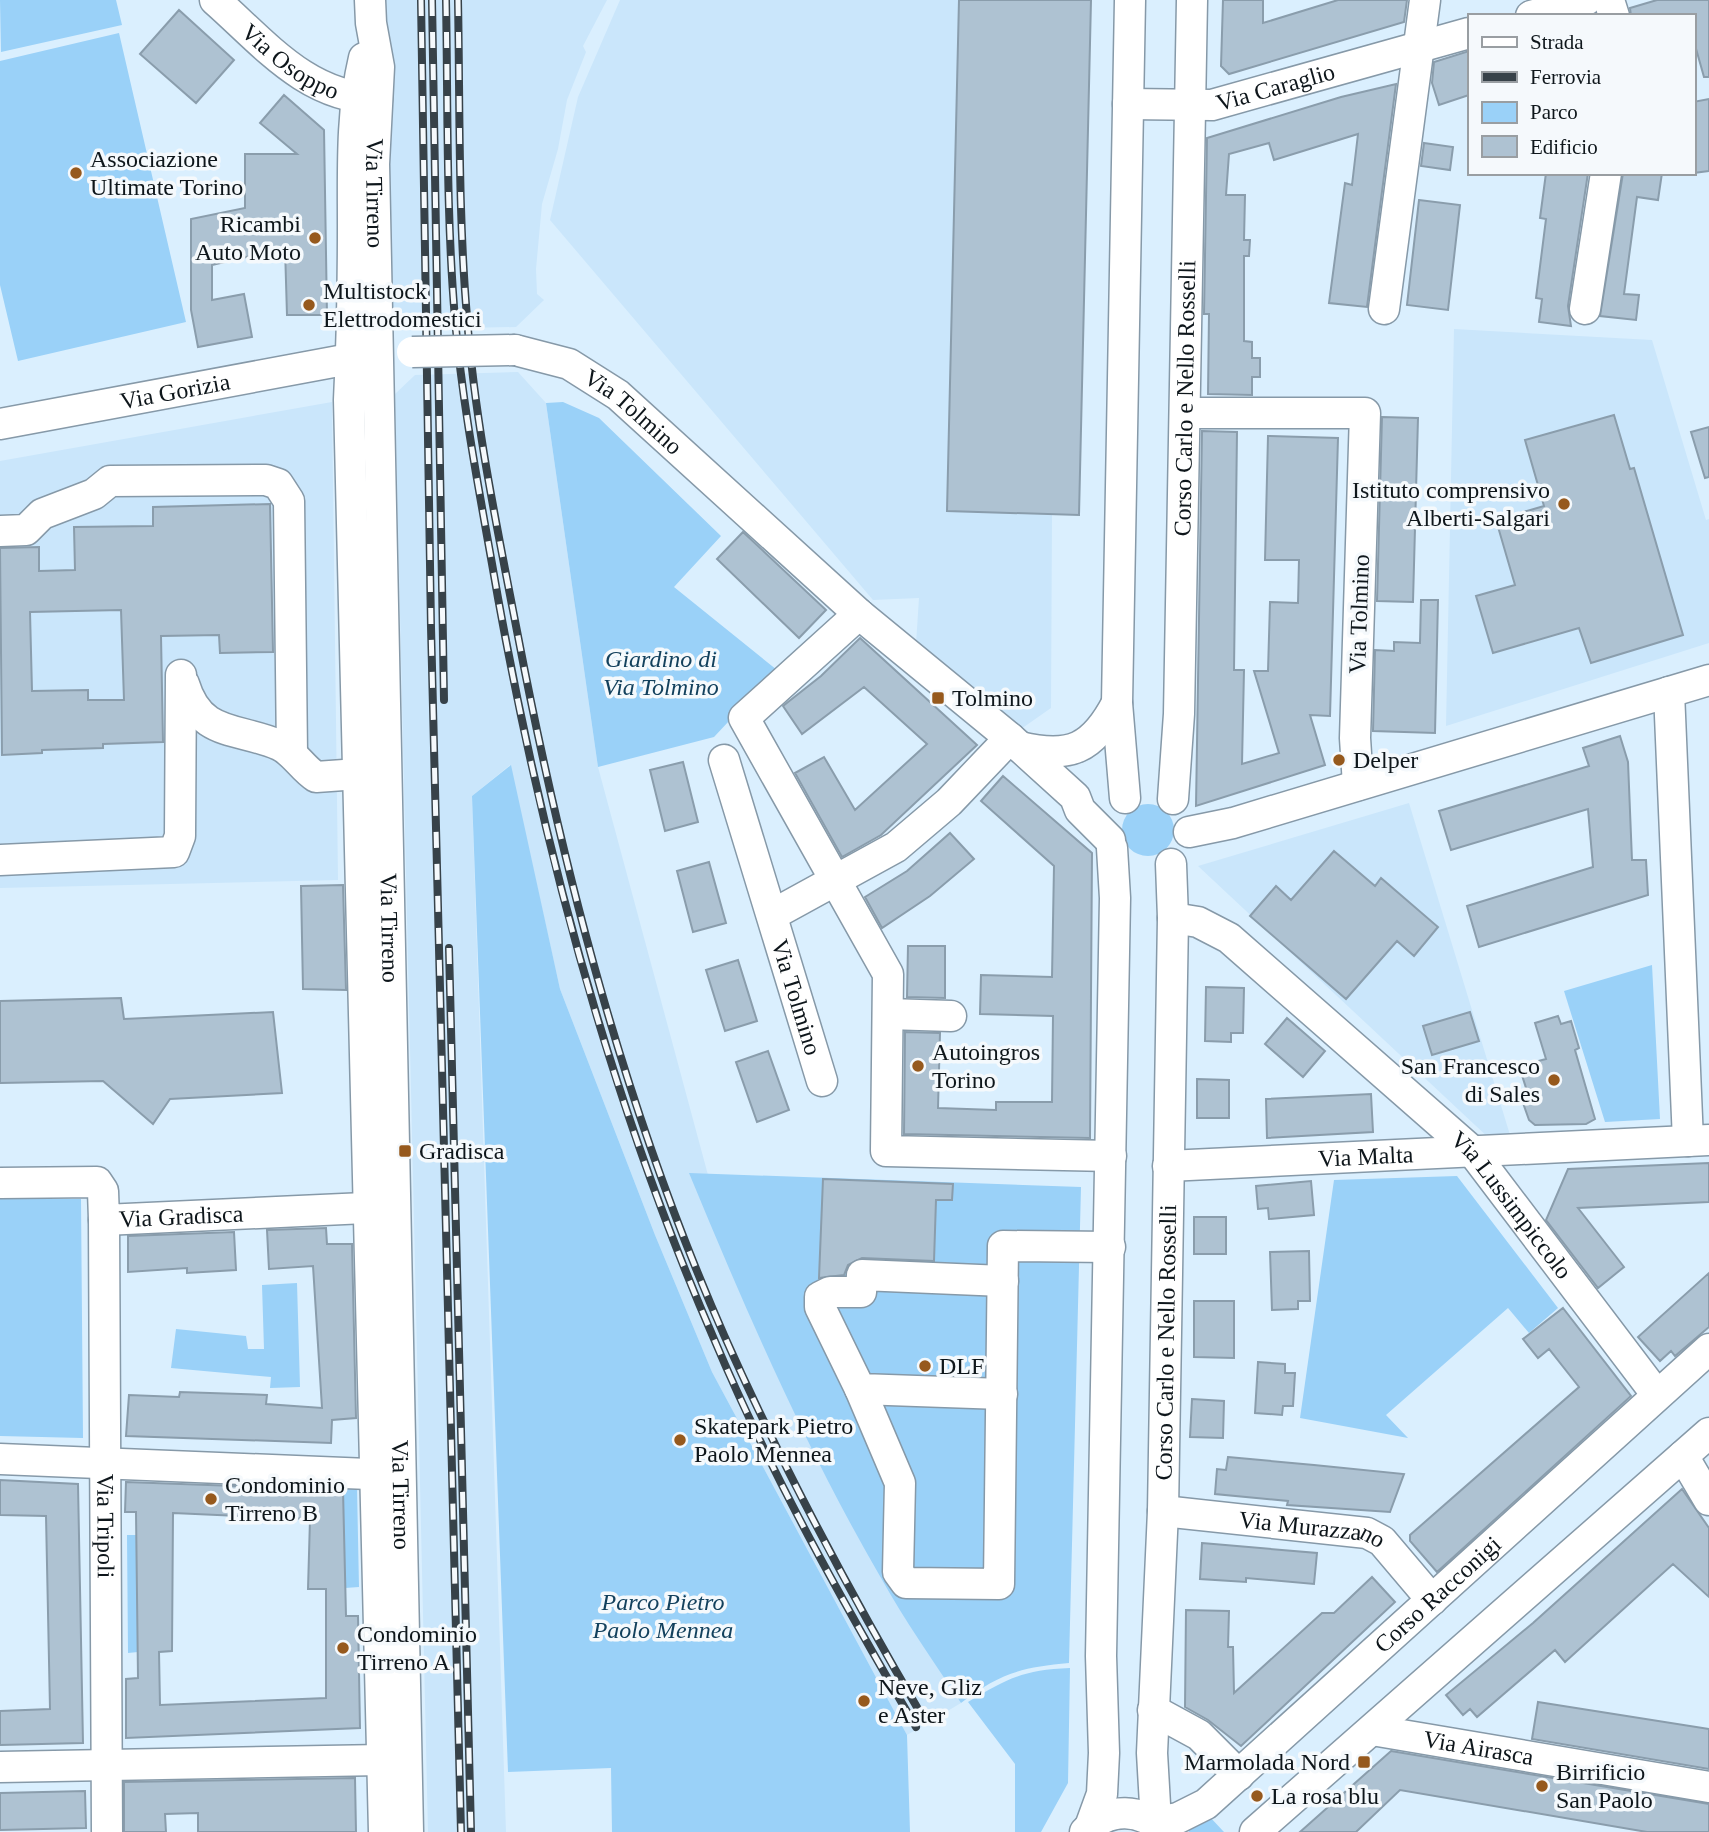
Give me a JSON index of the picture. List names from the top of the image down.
{
  "streets": {
    "street": [
      "Via Osoppo",
      "Via Caraglio",
      "Via Tirreno",
      "Via Gorizia",
      "Corso Carlo e Nello Rosselli",
      "Via Tolmino",
      "Via Malta",
      "Via Lussimpiccolo",
      "Via Gradisca",
      "Via Tripoli",
      "Via Murazzano",
      "Corso Racconigi",
      "Via Airasca"
    ]
  },
  "crossings": [
    ["Via Osoppo", "Via Tirreno"],
    ["Via Caraglio", "Corso Carlo e Nello Rosselli"],
    ["Via Tirreno", "Via Gorizia"],
    ["Via Tirreno", "Via Tolmino"],
    ["Via Tirreno", "Via Gradisca"],
    ["Via Gorizia", "Via Tolmino"],
    ["Corso Carlo e Nello Rosselli", "Via Tolmino"],
    ["Corso Carlo e Nello Rosselli", "Via Malta"],
    ["Corso Carlo e Nello Rosselli", "Via Lussimpiccolo"],
    ["Corso Carlo e Nello Rosselli", "Via Murazzano"],
    ["Corso Carlo e Nello Rosselli", "Corso Racconigi"],
    ["Via Malta", "Via Lussimpiccolo"],
    ["Via Lussimpiccolo", "Corso Racconigi"],
    ["Via Gradisca", "Via Tripoli"],
    ["Via Murazzano", "Corso Racconigi"]
  ],
  "parks": ["Giardino di Via Tolmino", "Parco Pietro Paolo Mennea"],
  "places": {
    "other": [
      "Associazione Ultimate Torino",
      "Ricambi Auto Moto",
      "Multistock Elettrodomestici",
      "Istituto comprensivo Alberti-Salgari",
      "Delper",
      "Autoingros Torino",
      "San Francesco di Sales",
      "DLF",
      "Skatepark Pietro Paolo Mennea",
      "Condominio Tirreno B",
      "Condominio Tirreno A",
      "Neve, Gliz e Aster",
      "Birrificio San Paolo",
      "La rosa blu"
    ],
    "transit": ["Tolmino", "Gradisca", "Marmolada Nord"]
  },
  "legend": [
    "Strada",
    "Ferrovia",
    "Parco",
    "Edificio"
  ]
}
